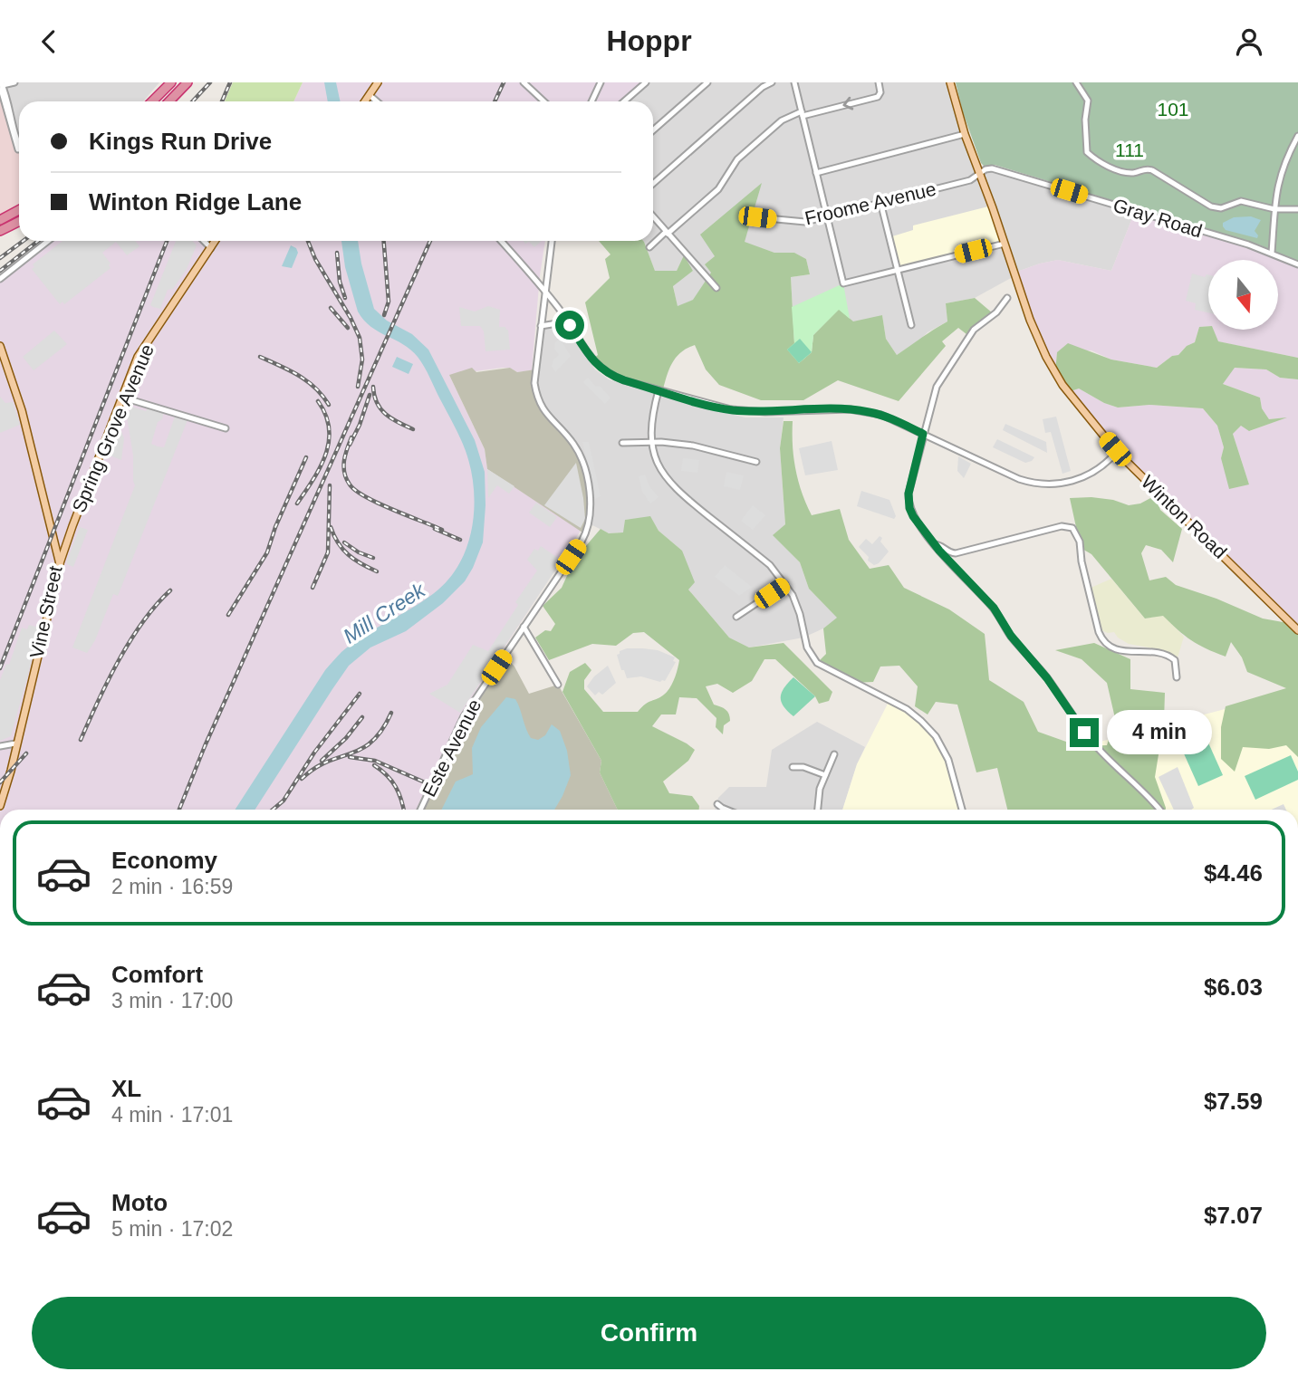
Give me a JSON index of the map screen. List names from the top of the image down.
{
  "streets": {
    "main road": ["Spring Grove Avenue", "Winton Road", "Vine Street"],
    "street": ["Froome Avenue", "Gray Road", "Este Avenue"]
  },
  "crossings": [
    ["Froome Avenue", "Gray Road"],
    ["Froome Avenue", "Winton Road"],
    ["Gray Road", "Winton Road"],
    ["Spring Grove Avenue", "Vine Street"]
  ],
  "water": ["Mill Creek"],
  "parks": ["101", "111"],
  "north": "bottom",
  "page": {
    "header": "Hoppr",
    "banner": ["Kings Run Drive", "Winton Ridge Lane"],
    "bubble": "4 min",
    "list": [
      {
        "name": "Economy",
        "note": "2 min · 16:59",
        "value": "$4.46"
      },
      {
        "name": "Comfort",
        "note": "3 min · 17:00",
        "value": "$6.03"
      },
      {
        "name": "XL",
        "note": "4 min · 17:01",
        "value": "$7.59"
      },
      {
        "name": "Moto",
        "note": "5 min · 17:02",
        "value": "$7.07"
      }
    ],
    "buttons": "Confirm"
  }
}
